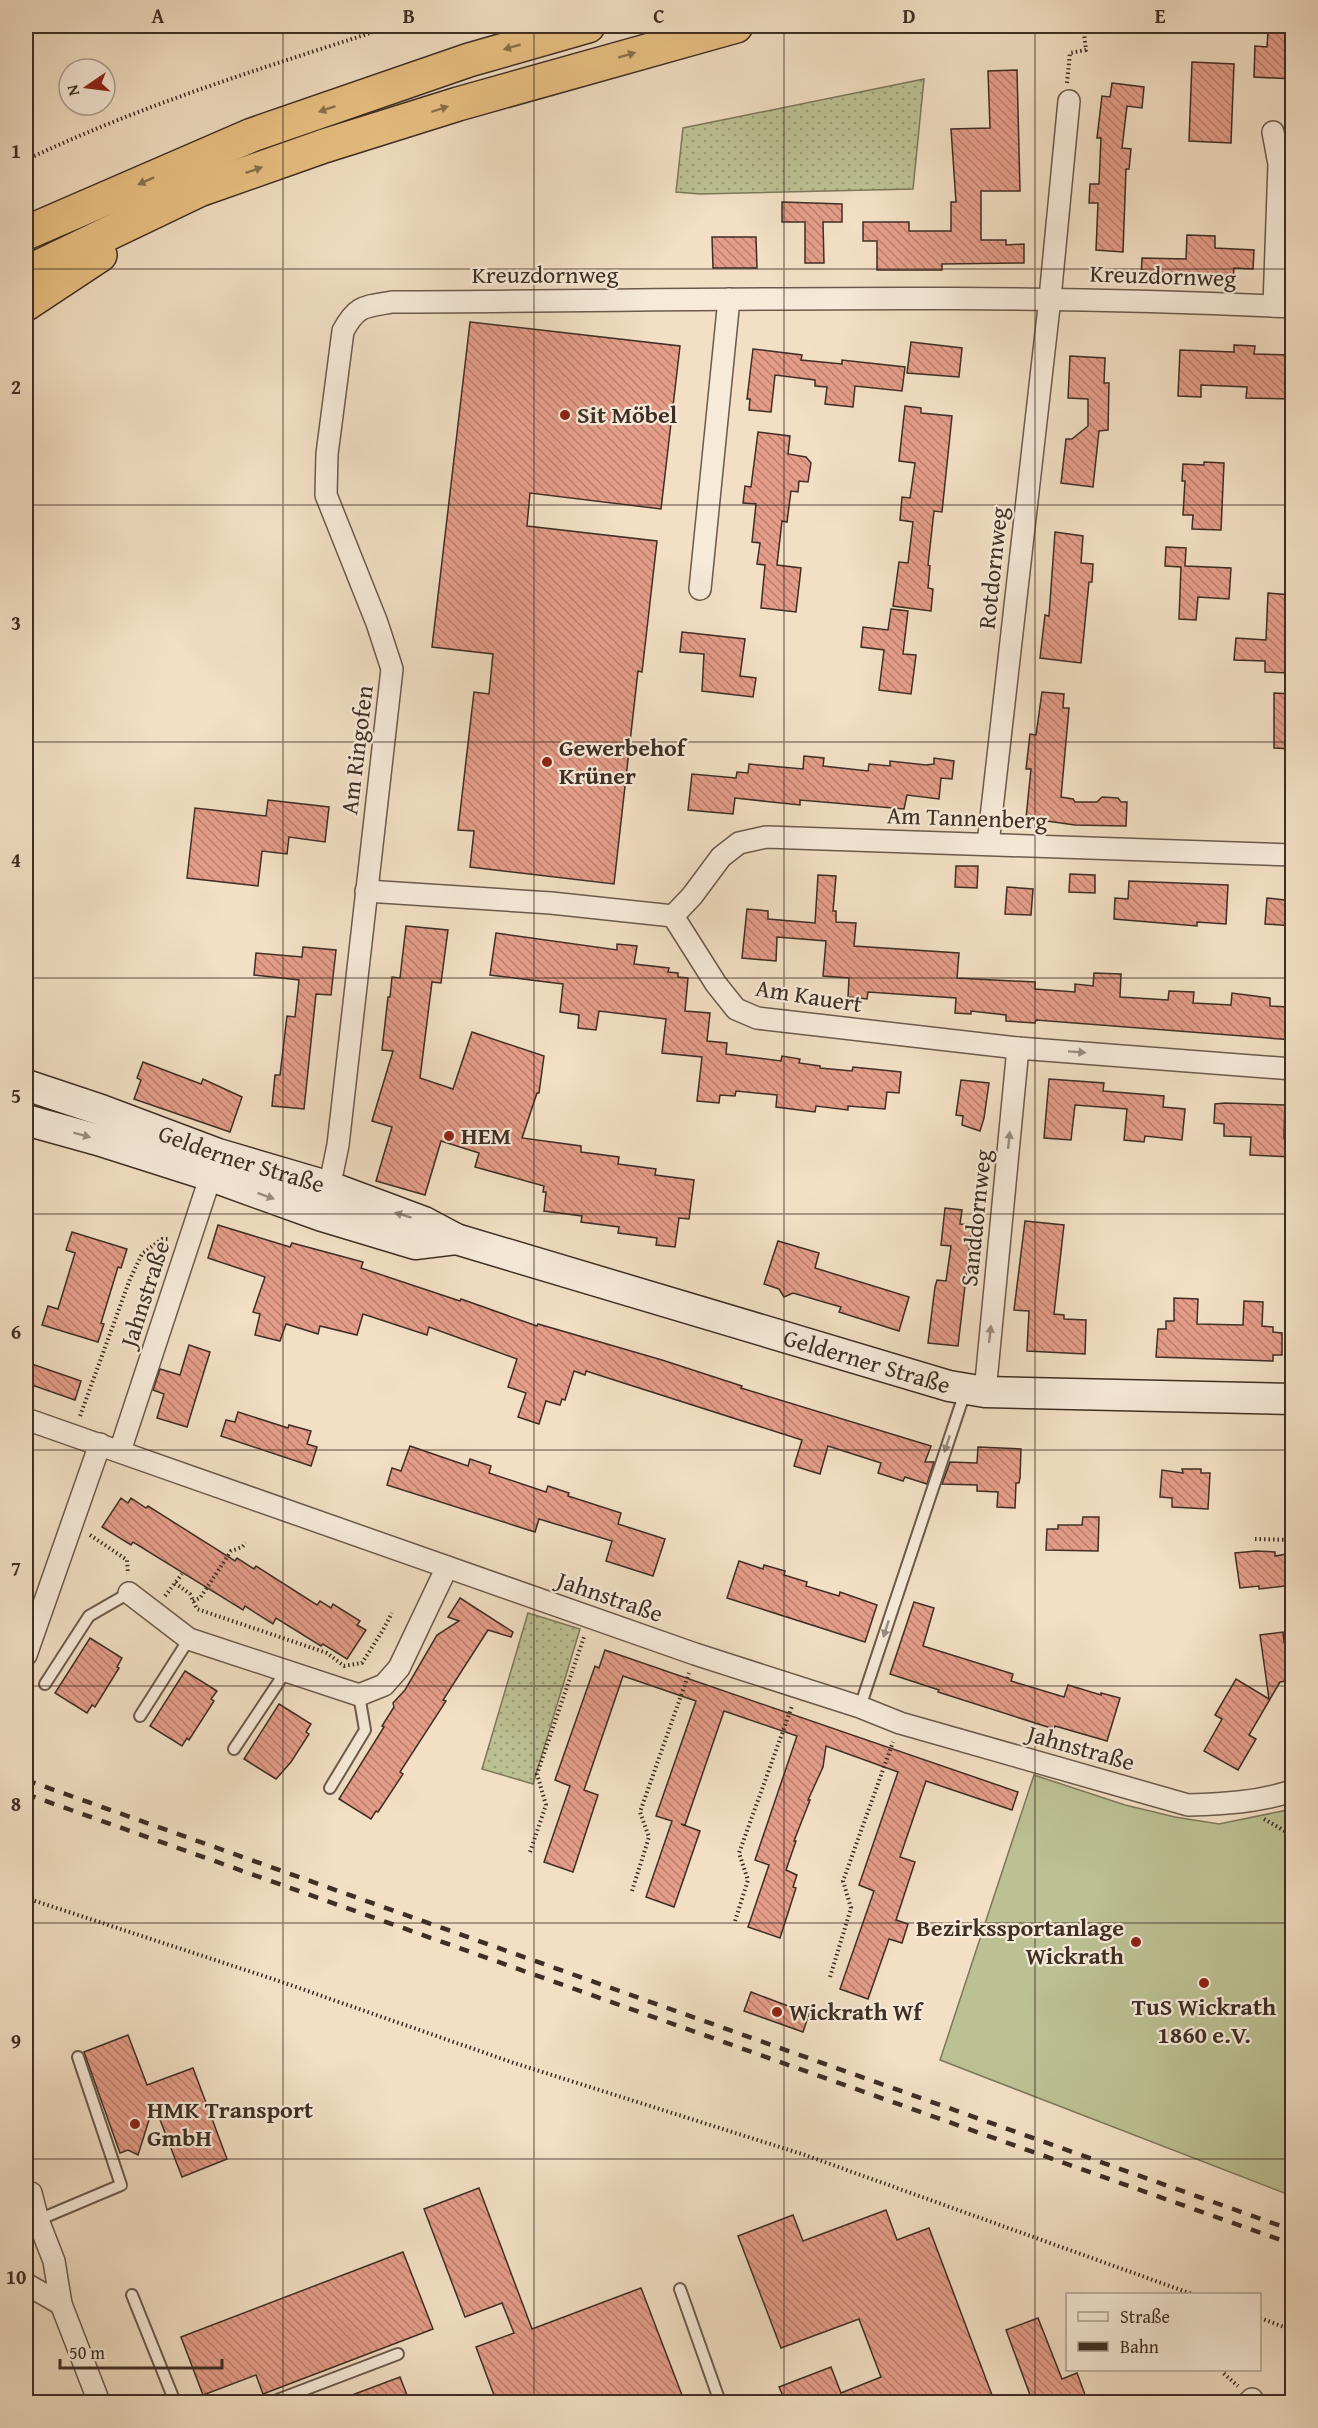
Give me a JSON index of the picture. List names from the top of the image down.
{
  "streets": {
    "main road": ["Gelderner Straße"],
    "street": [
      "Kreuzdornweg",
      "Rotdornweg",
      "Am Ringofen",
      "Am Tannenberg",
      "Am Kauert",
      "Sanddornweg",
      "Jahnstraße"
    ]
  },
  "crossings": [
    ["Kreuzdornweg", "Rotdornweg"],
    ["Kreuzdornweg", "Am Ringofen"],
    ["Rotdornweg", "Am Tannenberg"],
    ["Am Ringofen", "Gelderner Straße"],
    ["Am Tannenberg", "Am Kauert"],
    ["Am Kauert", "Sanddornweg"],
    ["Gelderner Straße", "Sanddornweg"],
    ["Gelderner Straße", "Jahnstraße"]
  ],
  "one_way": ["Am Kauert", "Sanddornweg"],
  "places": [
    "Sit Möbel",
    "Gewerbehof Krüner",
    "HEM",
    "Bezirkssportanlage Wickrath",
    "TuS Wickrath 1860 e.V.",
    "Wickrath Wf",
    "HMK Transport GmbH"
  ],
  "legend": ["Straße", "Bahn"],
  "scale_bar": "50 m",
  "north": "left",
  "grid": {
    "columns": [
      "A",
      "B",
      "C",
      "D",
      "E"
    ],
    "rows": [
      "1",
      "2",
      "3",
      "4",
      "5",
      "6",
      "7",
      "8",
      "9",
      "10"
    ]
  }
}
